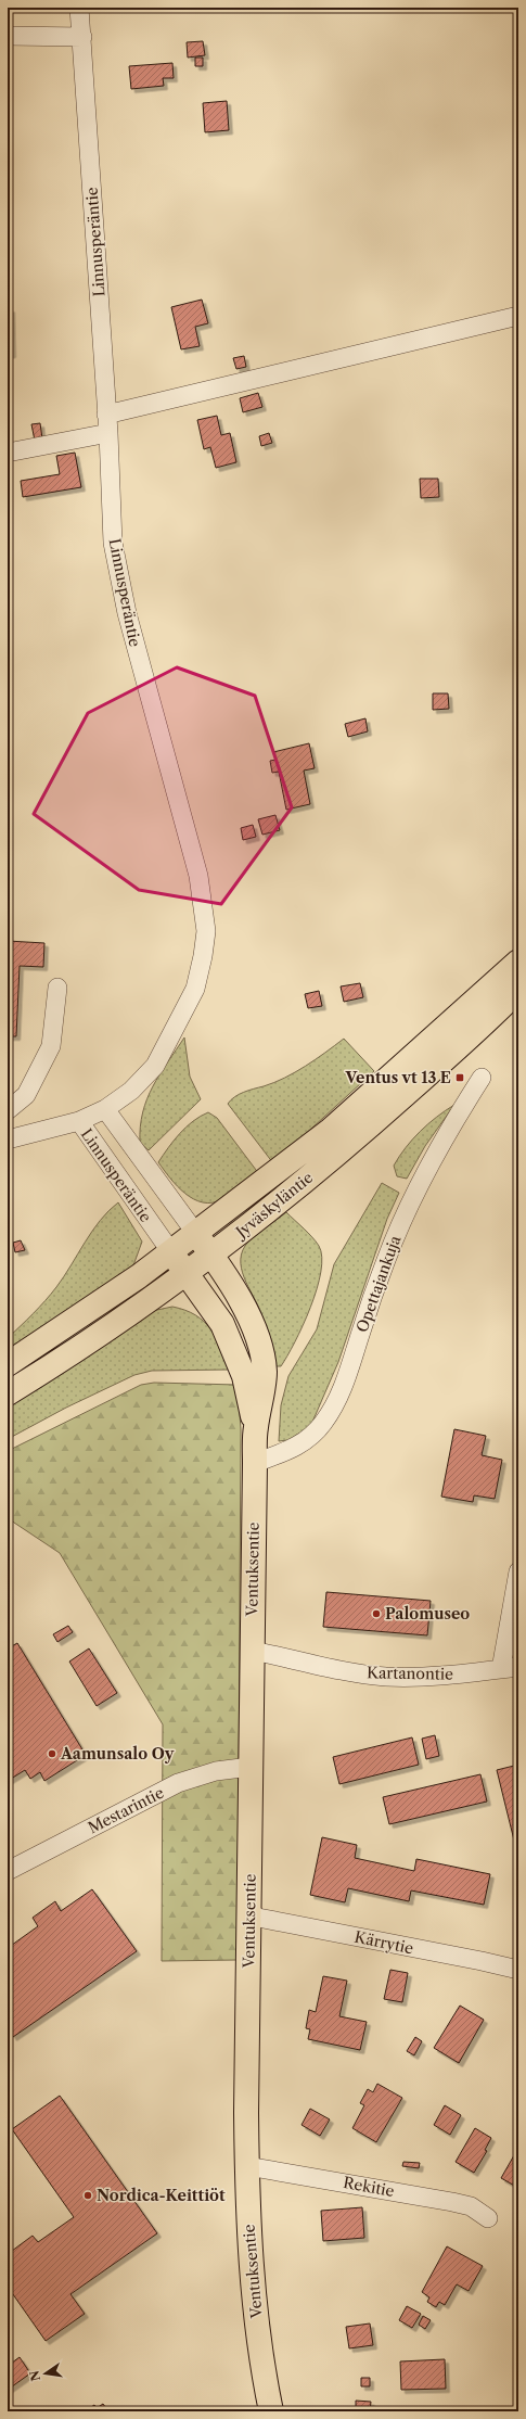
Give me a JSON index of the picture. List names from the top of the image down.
{
  "streets": {
    "main road": ["Jyväskyläntie", "Ventuksentie"],
    "street": [
      "Linnusperäntie",
      "Opettajankuja",
      "Kartanontie",
      "Mestarintie",
      "Kärrytie",
      "Rekitie"
    ]
  },
  "crossings": [
    ["Linnusperäntie", "Jyväskyläntie"],
    ["Linnusperäntie", "Ventuksentie"],
    ["Jyväskyläntie", "Ventuksentie"],
    ["Opettajankuja", "Ventuksentie"],
    ["Ventuksentie", "Kartanontie"],
    ["Ventuksentie", "Mestarintie"],
    ["Ventuksentie", "Kärrytie"],
    ["Ventuksentie", "Rekitie"]
  ],
  "places": {
    "transit": ["Ventus vt 13 E"],
    "other": ["Palomuseo", "Aamunsalo Oy", "Nordica-Keittiöt"]
  },
  "north": "left"
}
